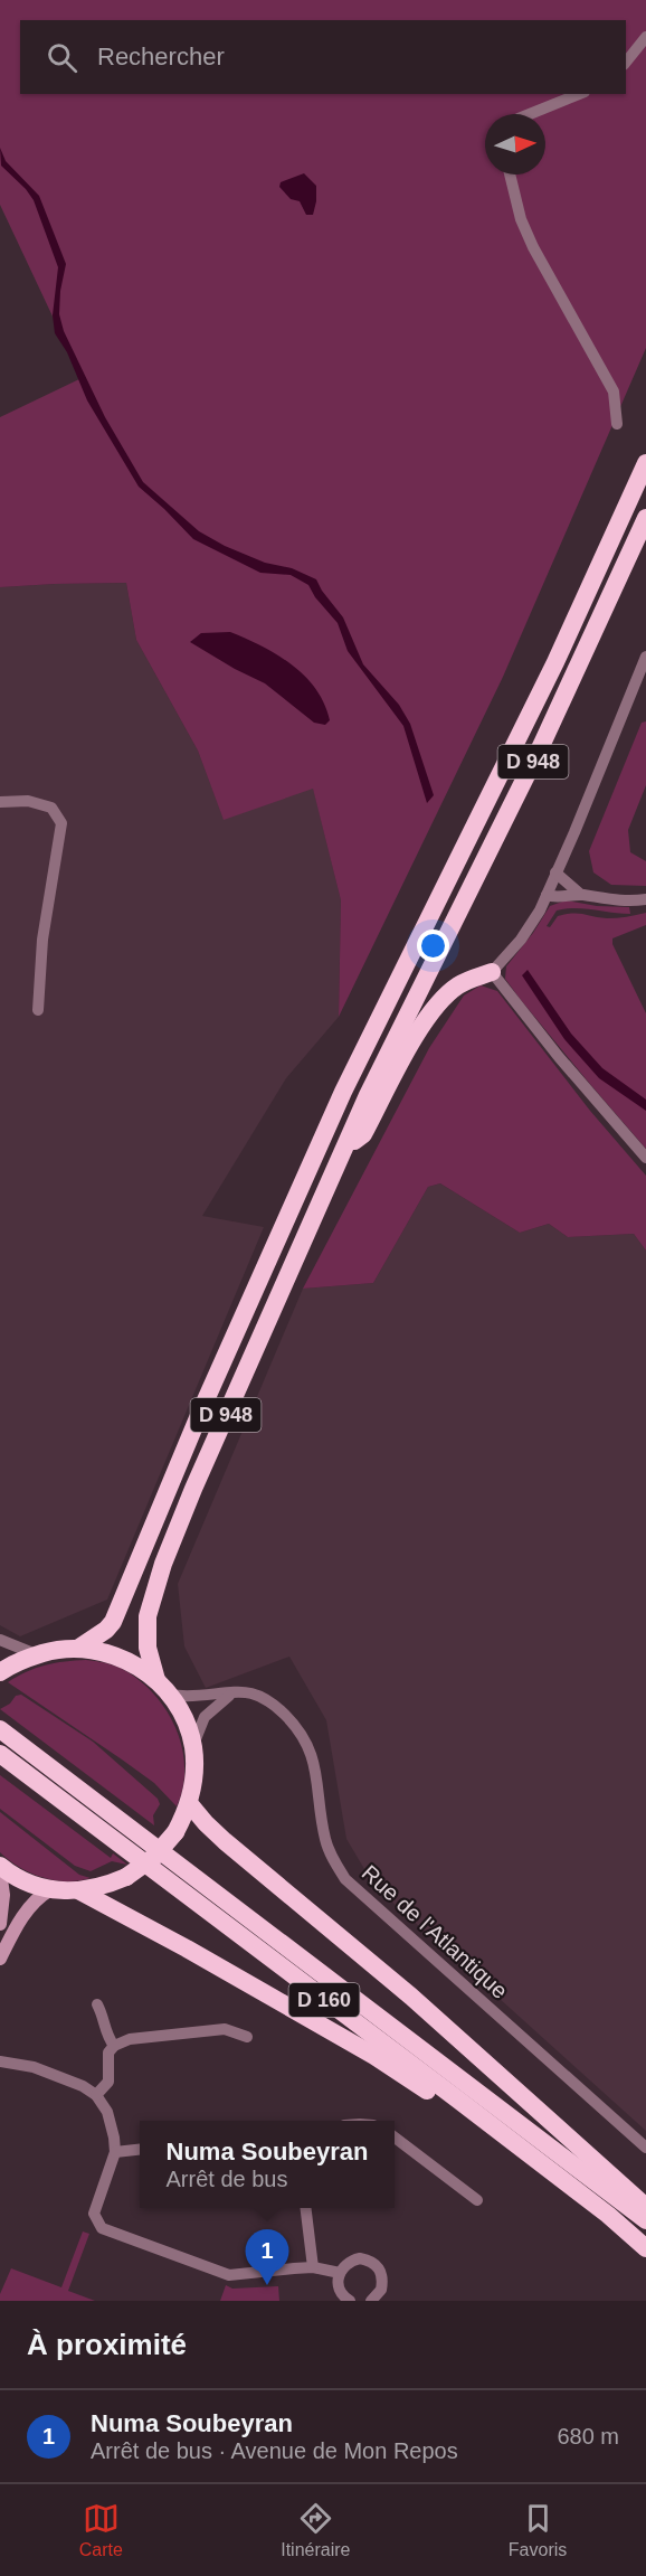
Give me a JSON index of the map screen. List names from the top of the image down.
{
  "streets": {
    "highway": ["D 948", "D 160"],
    "street": ["Rue de l'Atlantique"]
  },
  "north": "right",
  "page": {
    "search": "Rechercher",
    "popup": ["Numa Soubeyran", "Arrêt de bus"],
    "pins": "1",
    "heading": "À proximité",
    "list": [
      {
        "mark": "1",
        "name": "Numa Soubeyran",
        "note": "Arrêt de bus · Avenue de Mon Repos",
        "value": "680 m"
      }
    ],
    "nav": ["Carte", "Itinéraire", "Favoris"]
  }
}
